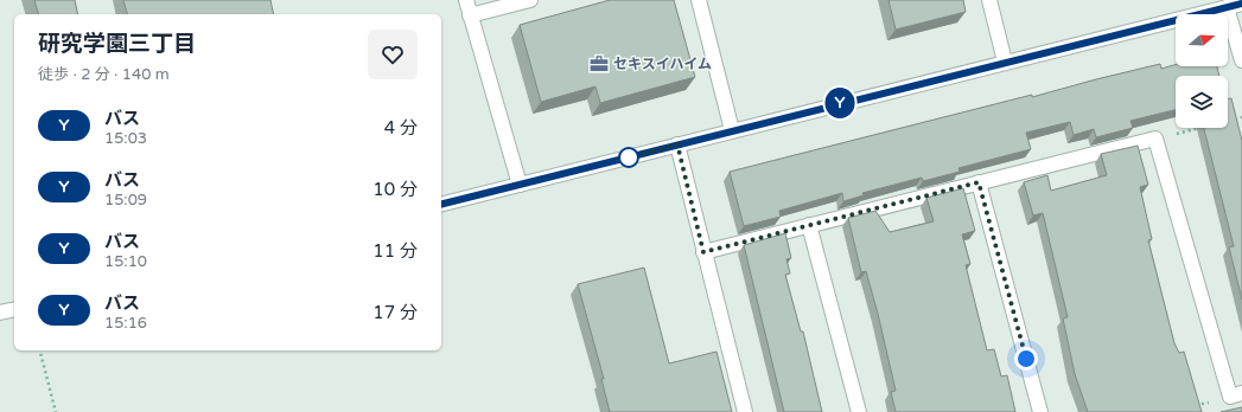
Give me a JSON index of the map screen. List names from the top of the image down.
{
  "places": {
    "office": ["セキスイハイム"]
  },
  "lines": ["bus line Y"],
  "north": "right",
  "page": {
    "on_map": "Y",
    "heading": ["研究学園三丁目", "徒歩 · 2 分 · 140 m"],
    "list": [
      {
        "mark": "Y",
        "name": "バス",
        "note": "15:03",
        "value": "4 分"
      },
      {
        "mark": "Y",
        "name": "バス",
        "note": "15:09",
        "value": "10 分"
      },
      {
        "mark": "Y",
        "name": "バス",
        "note": "15:10",
        "value": "11 分"
      },
      {
        "mark": "Y",
        "name": "バス",
        "note": "15:16",
        "value": "17 分"
      }
    ]
  }
}
